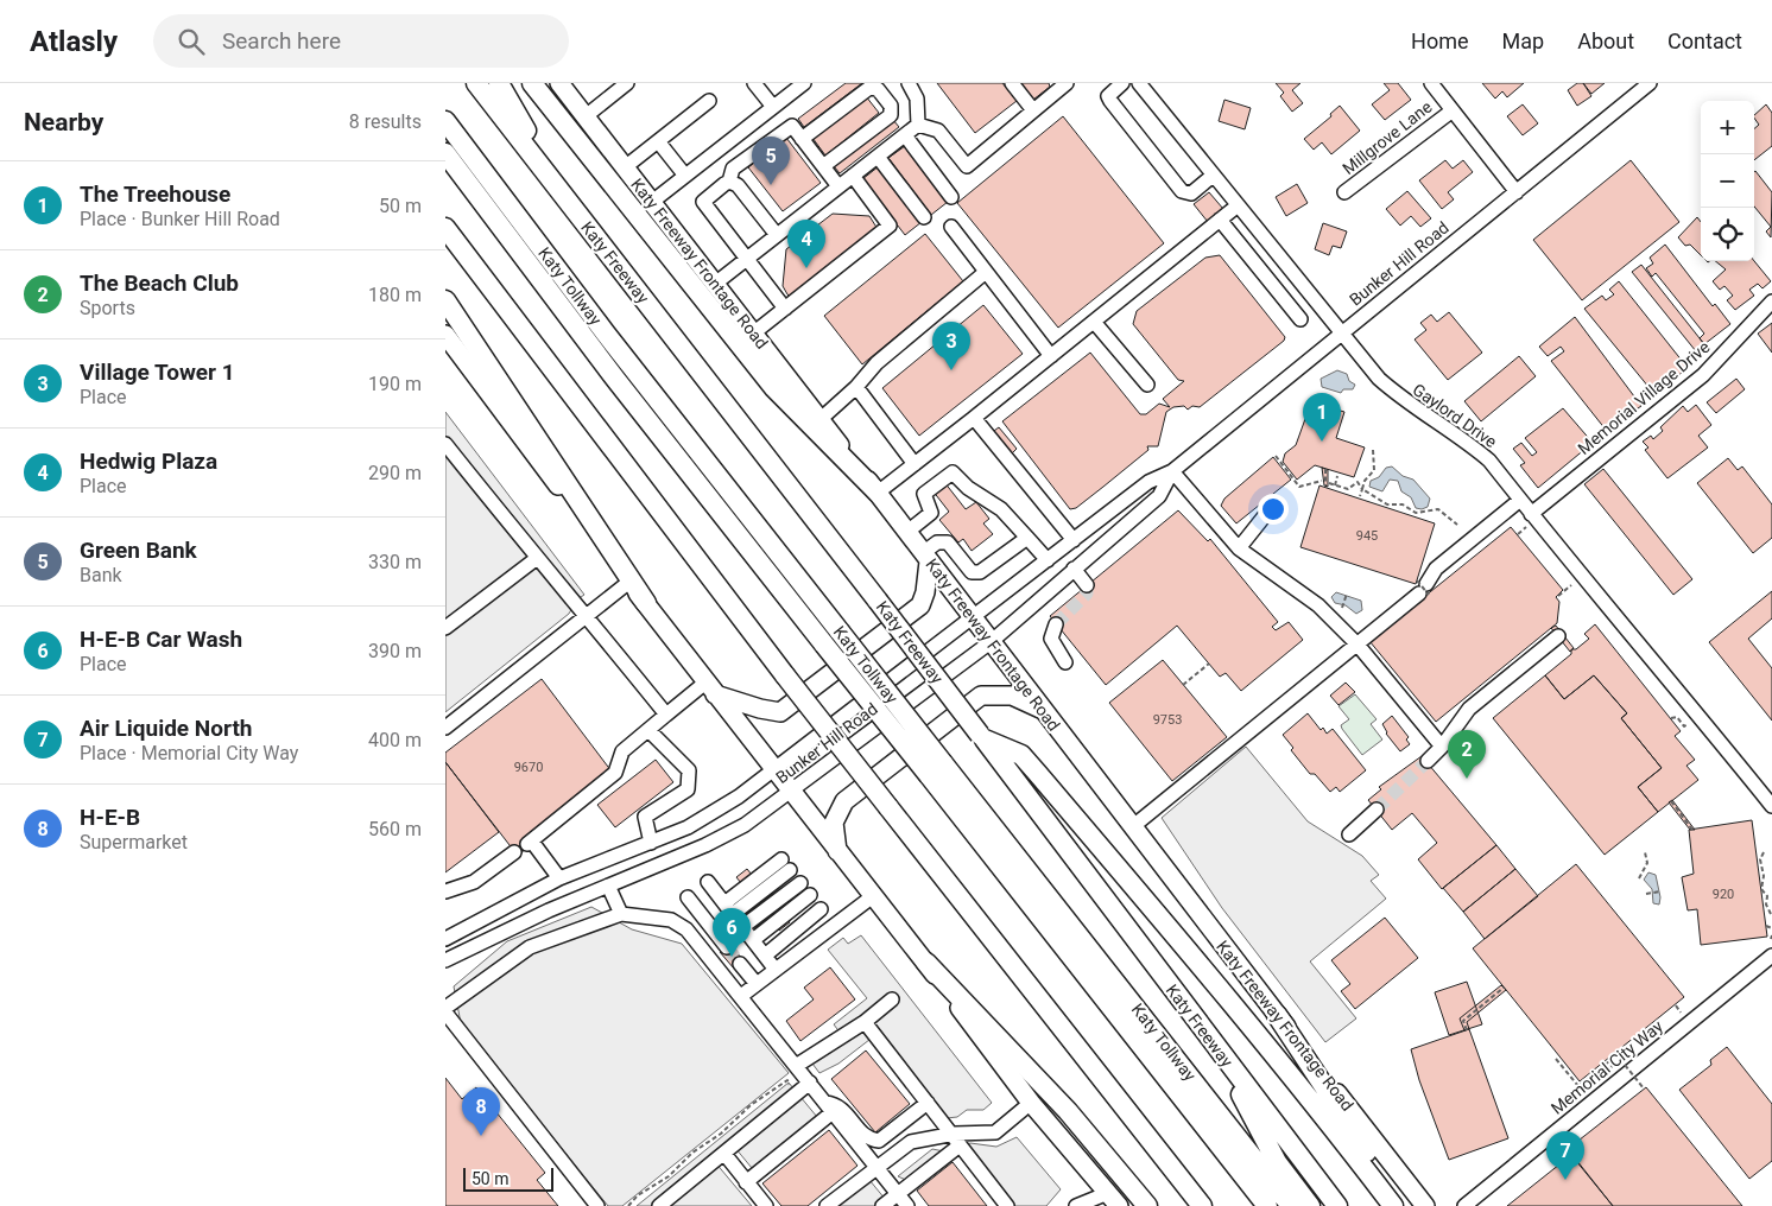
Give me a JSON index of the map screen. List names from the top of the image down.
{
  "streets": {
    "highway": ["Katy Freeway", "Katy Tollway"],
    "main road": ["Katy Freeway Frontage Road"],
    "street": [
      "Millgrove Lane",
      "Bunker Hill Road",
      "Memorial Village Drive",
      "Gaylord Drive",
      "Memorial City Way"
    ]
  },
  "crossings": [
    ["Katy Freeway Frontage Road", "Bunker Hill Road"],
    ["Bunker Hill Road", "Gaylord Drive"],
    ["Memorial Village Drive", "Gaylord Drive"]
  ],
  "house_numbers": [
    "945",
    "9753",
    "9670",
    "920"
  ],
  "scale_bar": "50 m",
  "page": {
    "header": "Atlasly",
    "search": "Search here",
    "nav": [
      "Home",
      "Map",
      "About",
      "Contact"
    ],
    "heading": ["Nearby", "8 results"],
    "map_buttons": ["+", "−"],
    "pins": [
      "5",
      "4",
      "3",
      "1",
      "2",
      "6",
      "8",
      "7"
    ],
    "list": [
      {
        "mark": "1",
        "name": "The Treehouse",
        "note": "Place · Bunker Hill Road",
        "value": "50 m"
      },
      {
        "mark": "2",
        "name": "The Beach Club",
        "note": "Sports",
        "value": "180 m"
      },
      {
        "mark": "3",
        "name": "Village Tower 1",
        "note": "Place",
        "value": "190 m"
      },
      {
        "mark": "4",
        "name": "Hedwig Plaza",
        "note": "Place",
        "value": "290 m"
      },
      {
        "mark": "5",
        "name": "Green Bank",
        "note": "Bank",
        "value": "330 m"
      },
      {
        "mark": "6",
        "name": "H-E-B Car Wash",
        "note": "Place",
        "value": "390 m"
      },
      {
        "mark": "7",
        "name": "Air Liquide North",
        "note": "Place · Memorial City Way",
        "value": "400 m"
      },
      {
        "mark": "8",
        "name": "H-E-B",
        "note": "Supermarket",
        "value": "560 m"
      }
    ],
    "scale": "50 m"
  }
}
